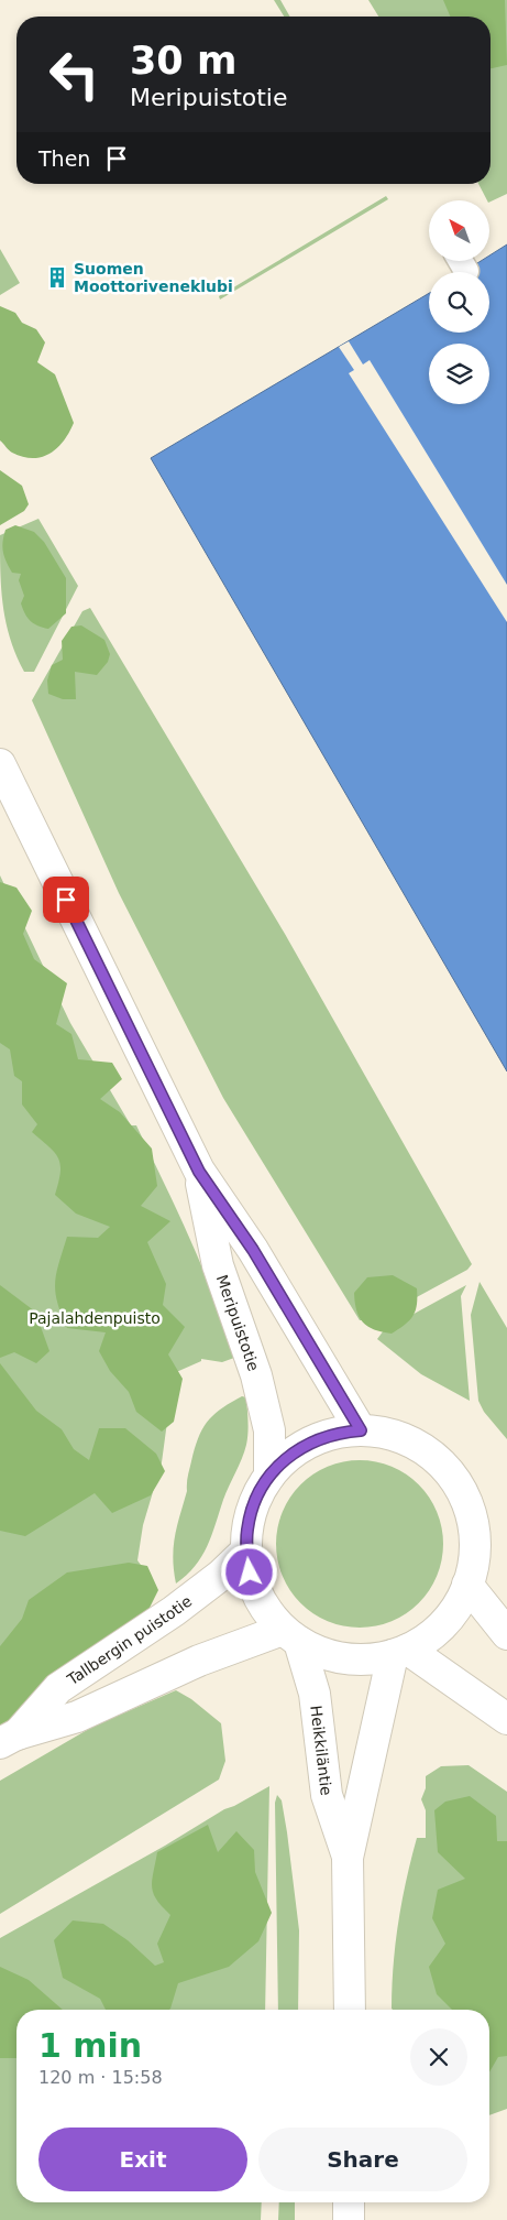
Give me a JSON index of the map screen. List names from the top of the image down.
{
  "streets": {
    "main road": ["Meripuistotie", "Tallbergin puistotie", "Heikkiläntie"]
  },
  "crossings": [
    ["Tallbergin puistotie", "Heikkiläntie"]
  ],
  "parks": ["Pajalahdenpuisto"],
  "places": {
    "building": ["Suomen Moottoriveneklubi"]
  },
  "north": "top left",
  "page": {
    "turn": ["30 m", "Meripuistotie"],
    "then": "Then",
    "heading": ["1 min", "120 m · 15:58"],
    "buttons": ["Exit", "Share"]
  }
}
